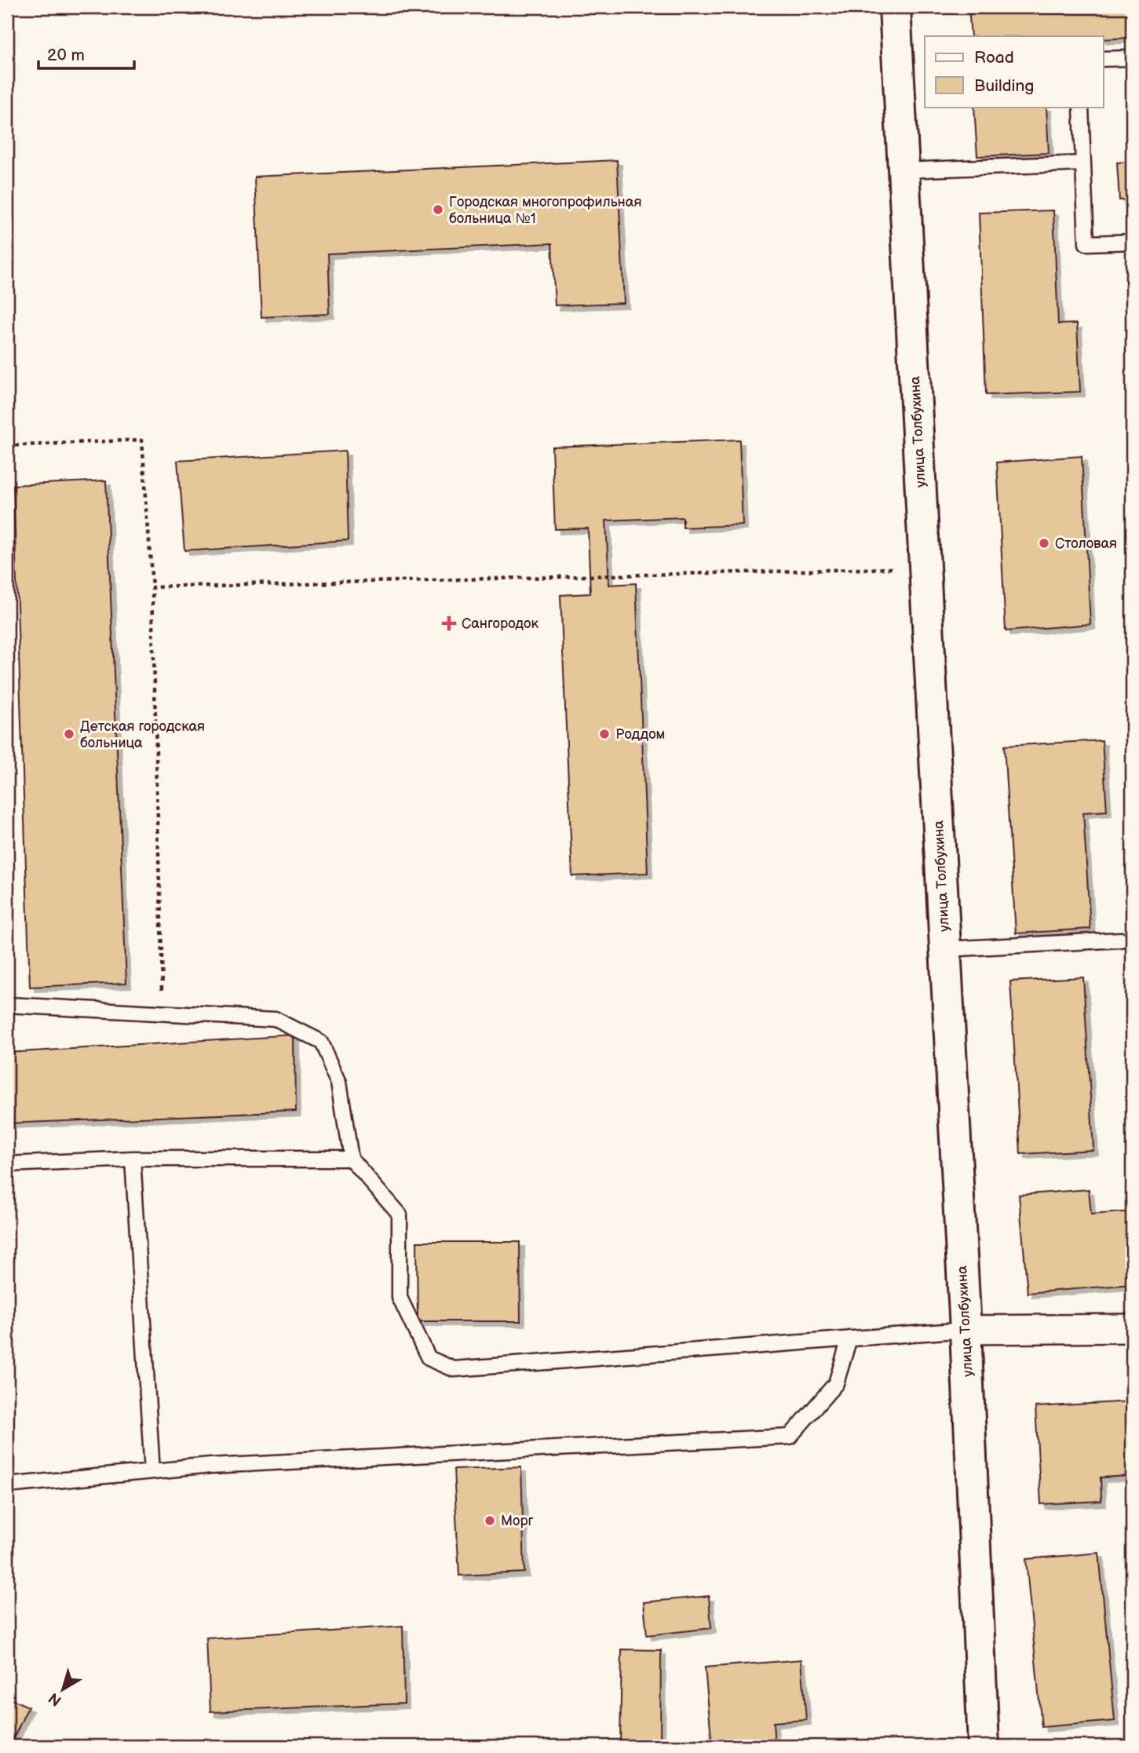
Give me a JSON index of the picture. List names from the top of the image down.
{
  "streets": {
    "street": ["улица Толбухина"]
  },
  "places": {
    "other": [
      "Городская многопрофильная больница №1",
      "Столовая",
      "Детская городская больница",
      "Роддом",
      "Морг"
    ],
    "health": ["Сангородок"]
  },
  "legend": ["Road", "Building"],
  "scale_bar": "20 m",
  "north": "bottom left"
}
